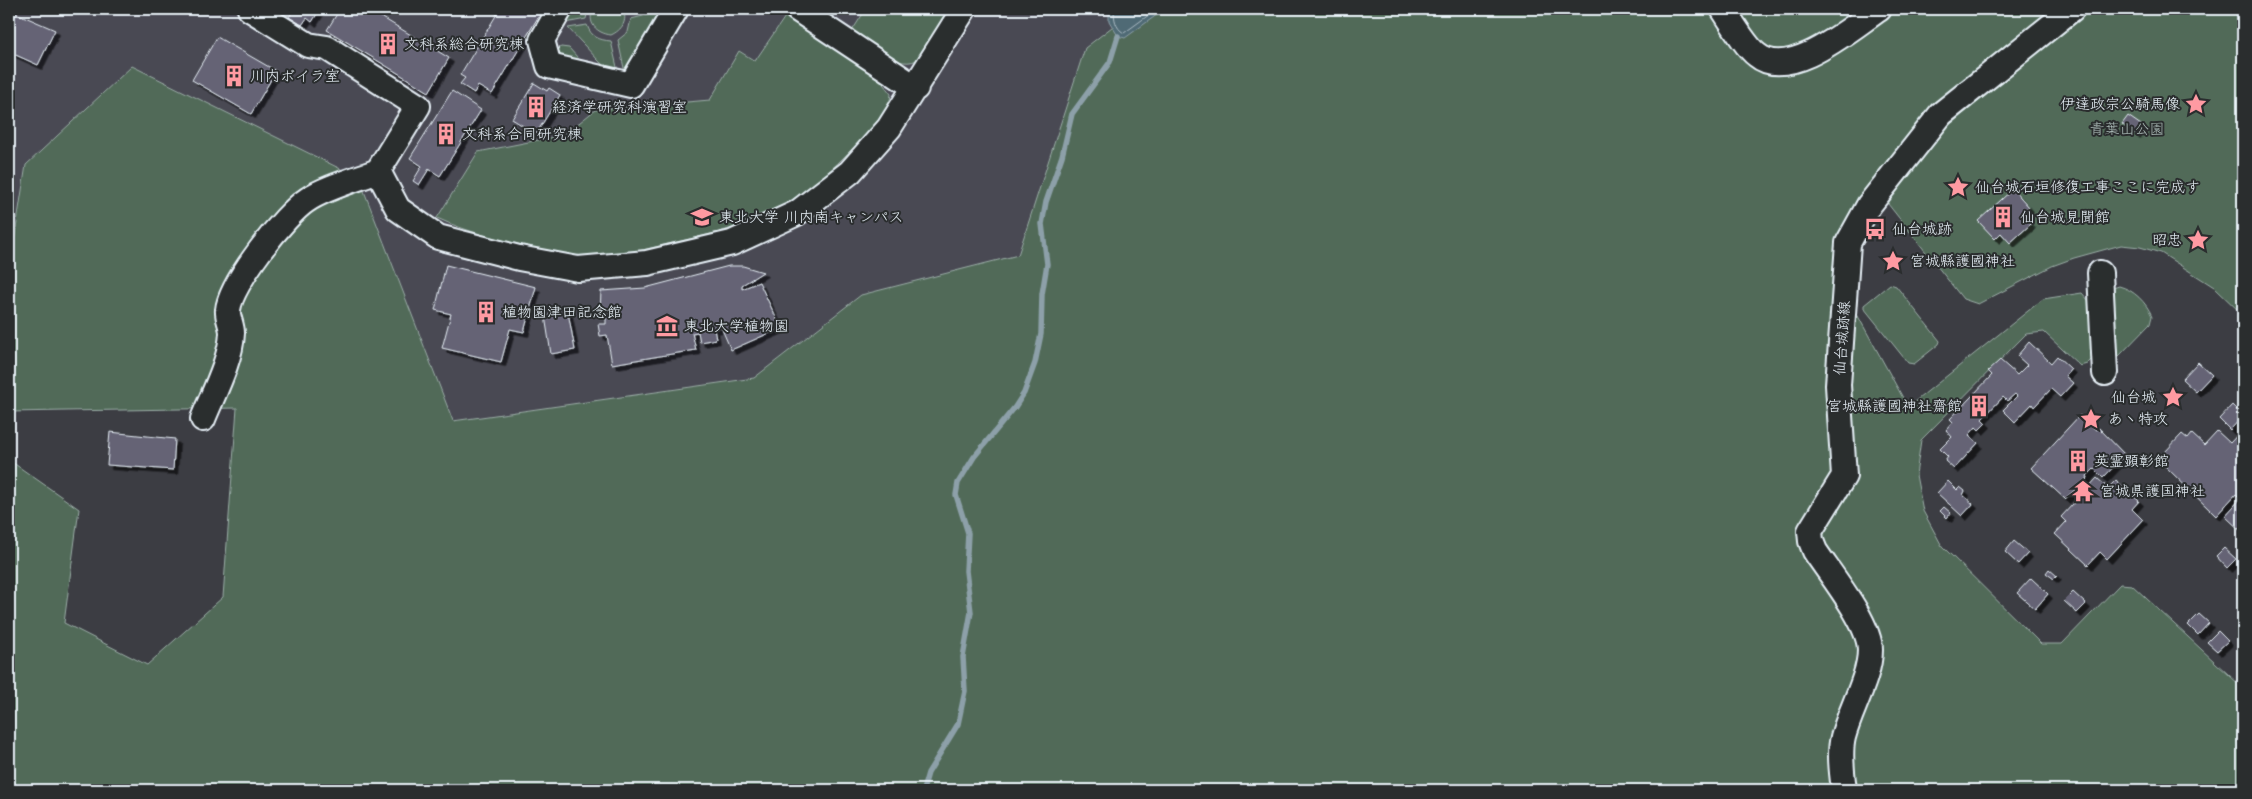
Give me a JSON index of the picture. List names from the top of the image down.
{
  "streets": {
    "street": ["仙台城跡線"]
  },
  "parks": ["青葉山公園"],
  "places": {
    "building": [
      "文科系総合研究棟",
      "川内ボイラ室",
      "経済学研究科演習室",
      "文科系合同研究棟",
      "仙台城見聞館",
      "植物園津田記念館",
      "宮城縣護國神社齋館",
      "英霊顕彰館"
    ],
    "place": [
      "伊達政宗公騎馬像",
      "仙台城石垣修復工事ここに完成す",
      "昭忠",
      "宮城縣護國神社",
      "仙台城",
      "あヽ特攻"
    ],
    "school or university": ["東北大学 川内南キャンパス"],
    "bus stop": ["仙台城跡"],
    "museum": ["東北大学植物園"],
    "temple": ["宮城県護国神社"]
  }
}
